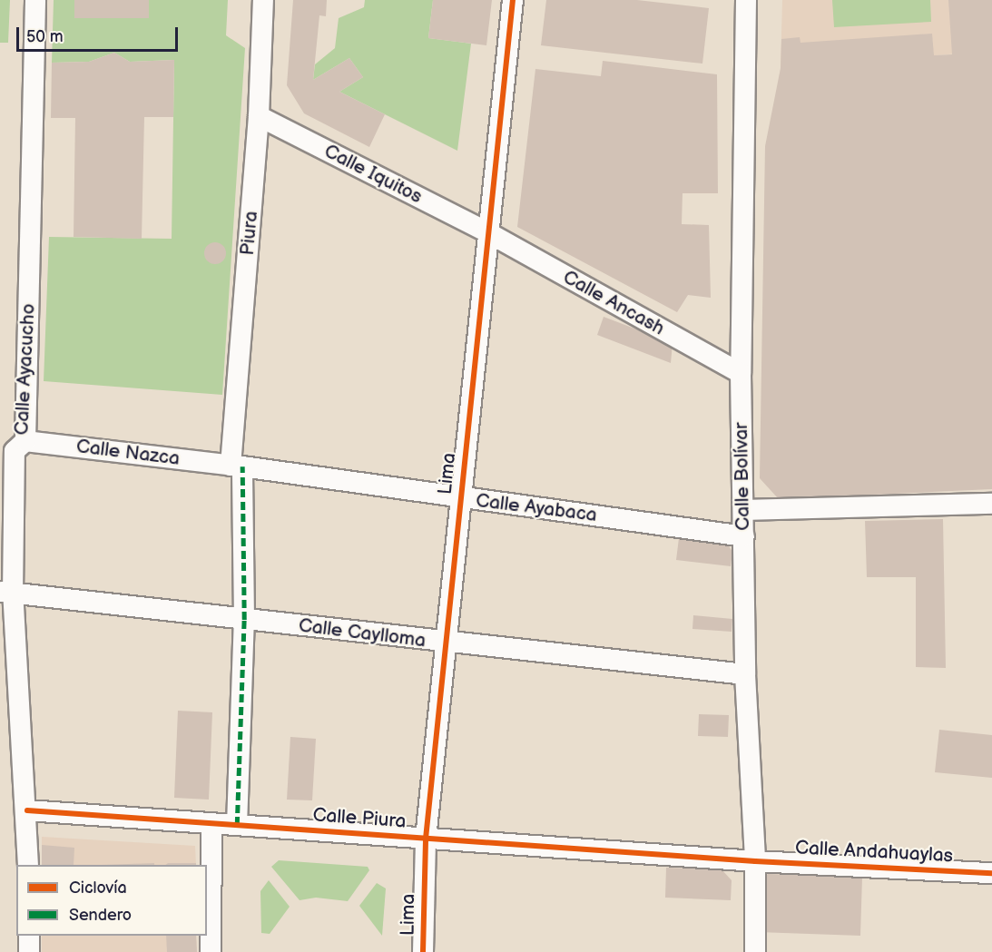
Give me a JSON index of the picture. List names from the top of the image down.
{
  "streets": {
    "street": [
      "Calle Iquitos",
      "Piura",
      "Calle Ancash",
      "Calle Ayacucho",
      "Calle Nazca",
      "Lima",
      "Calle Bolívar",
      "Calle Ayabaca",
      "Calle Caylloma",
      "Calle Piura",
      "Calle Andahuaylas"
    ]
  },
  "crossings": [
    ["Calle Iquitos", "Piura"],
    ["Calle Iquitos", "Calle Ancash"],
    ["Calle Iquitos", "Lima"],
    ["Piura", "Calle Nazca"],
    ["Piura", "Calle Ayabaca"],
    ["Calle Ancash", "Lima"],
    ["Calle Ancash", "Calle Bolívar"],
    ["Calle Ayacucho", "Calle Nazca"],
    ["Calle Ayacucho", "Calle Caylloma"],
    ["Calle Ayacucho", "Calle Piura"],
    ["Calle Nazca", "Calle Ayabaca"],
    ["Lima", "Calle Ayabaca"],
    ["Lima", "Calle Caylloma"],
    ["Lima", "Calle Piura"],
    ["Calle Bolívar", "Calle Ayabaca"],
    ["Calle Bolívar", "Calle Caylloma"],
    ["Calle Bolívar", "Calle Piura"],
    ["Calle Bolívar", "Calle Andahuaylas"],
    ["Calle Piura", "Calle Andahuaylas"]
  ],
  "legend": ["Ciclovía", "Sendero"],
  "scale_bar": "50 m"
}
